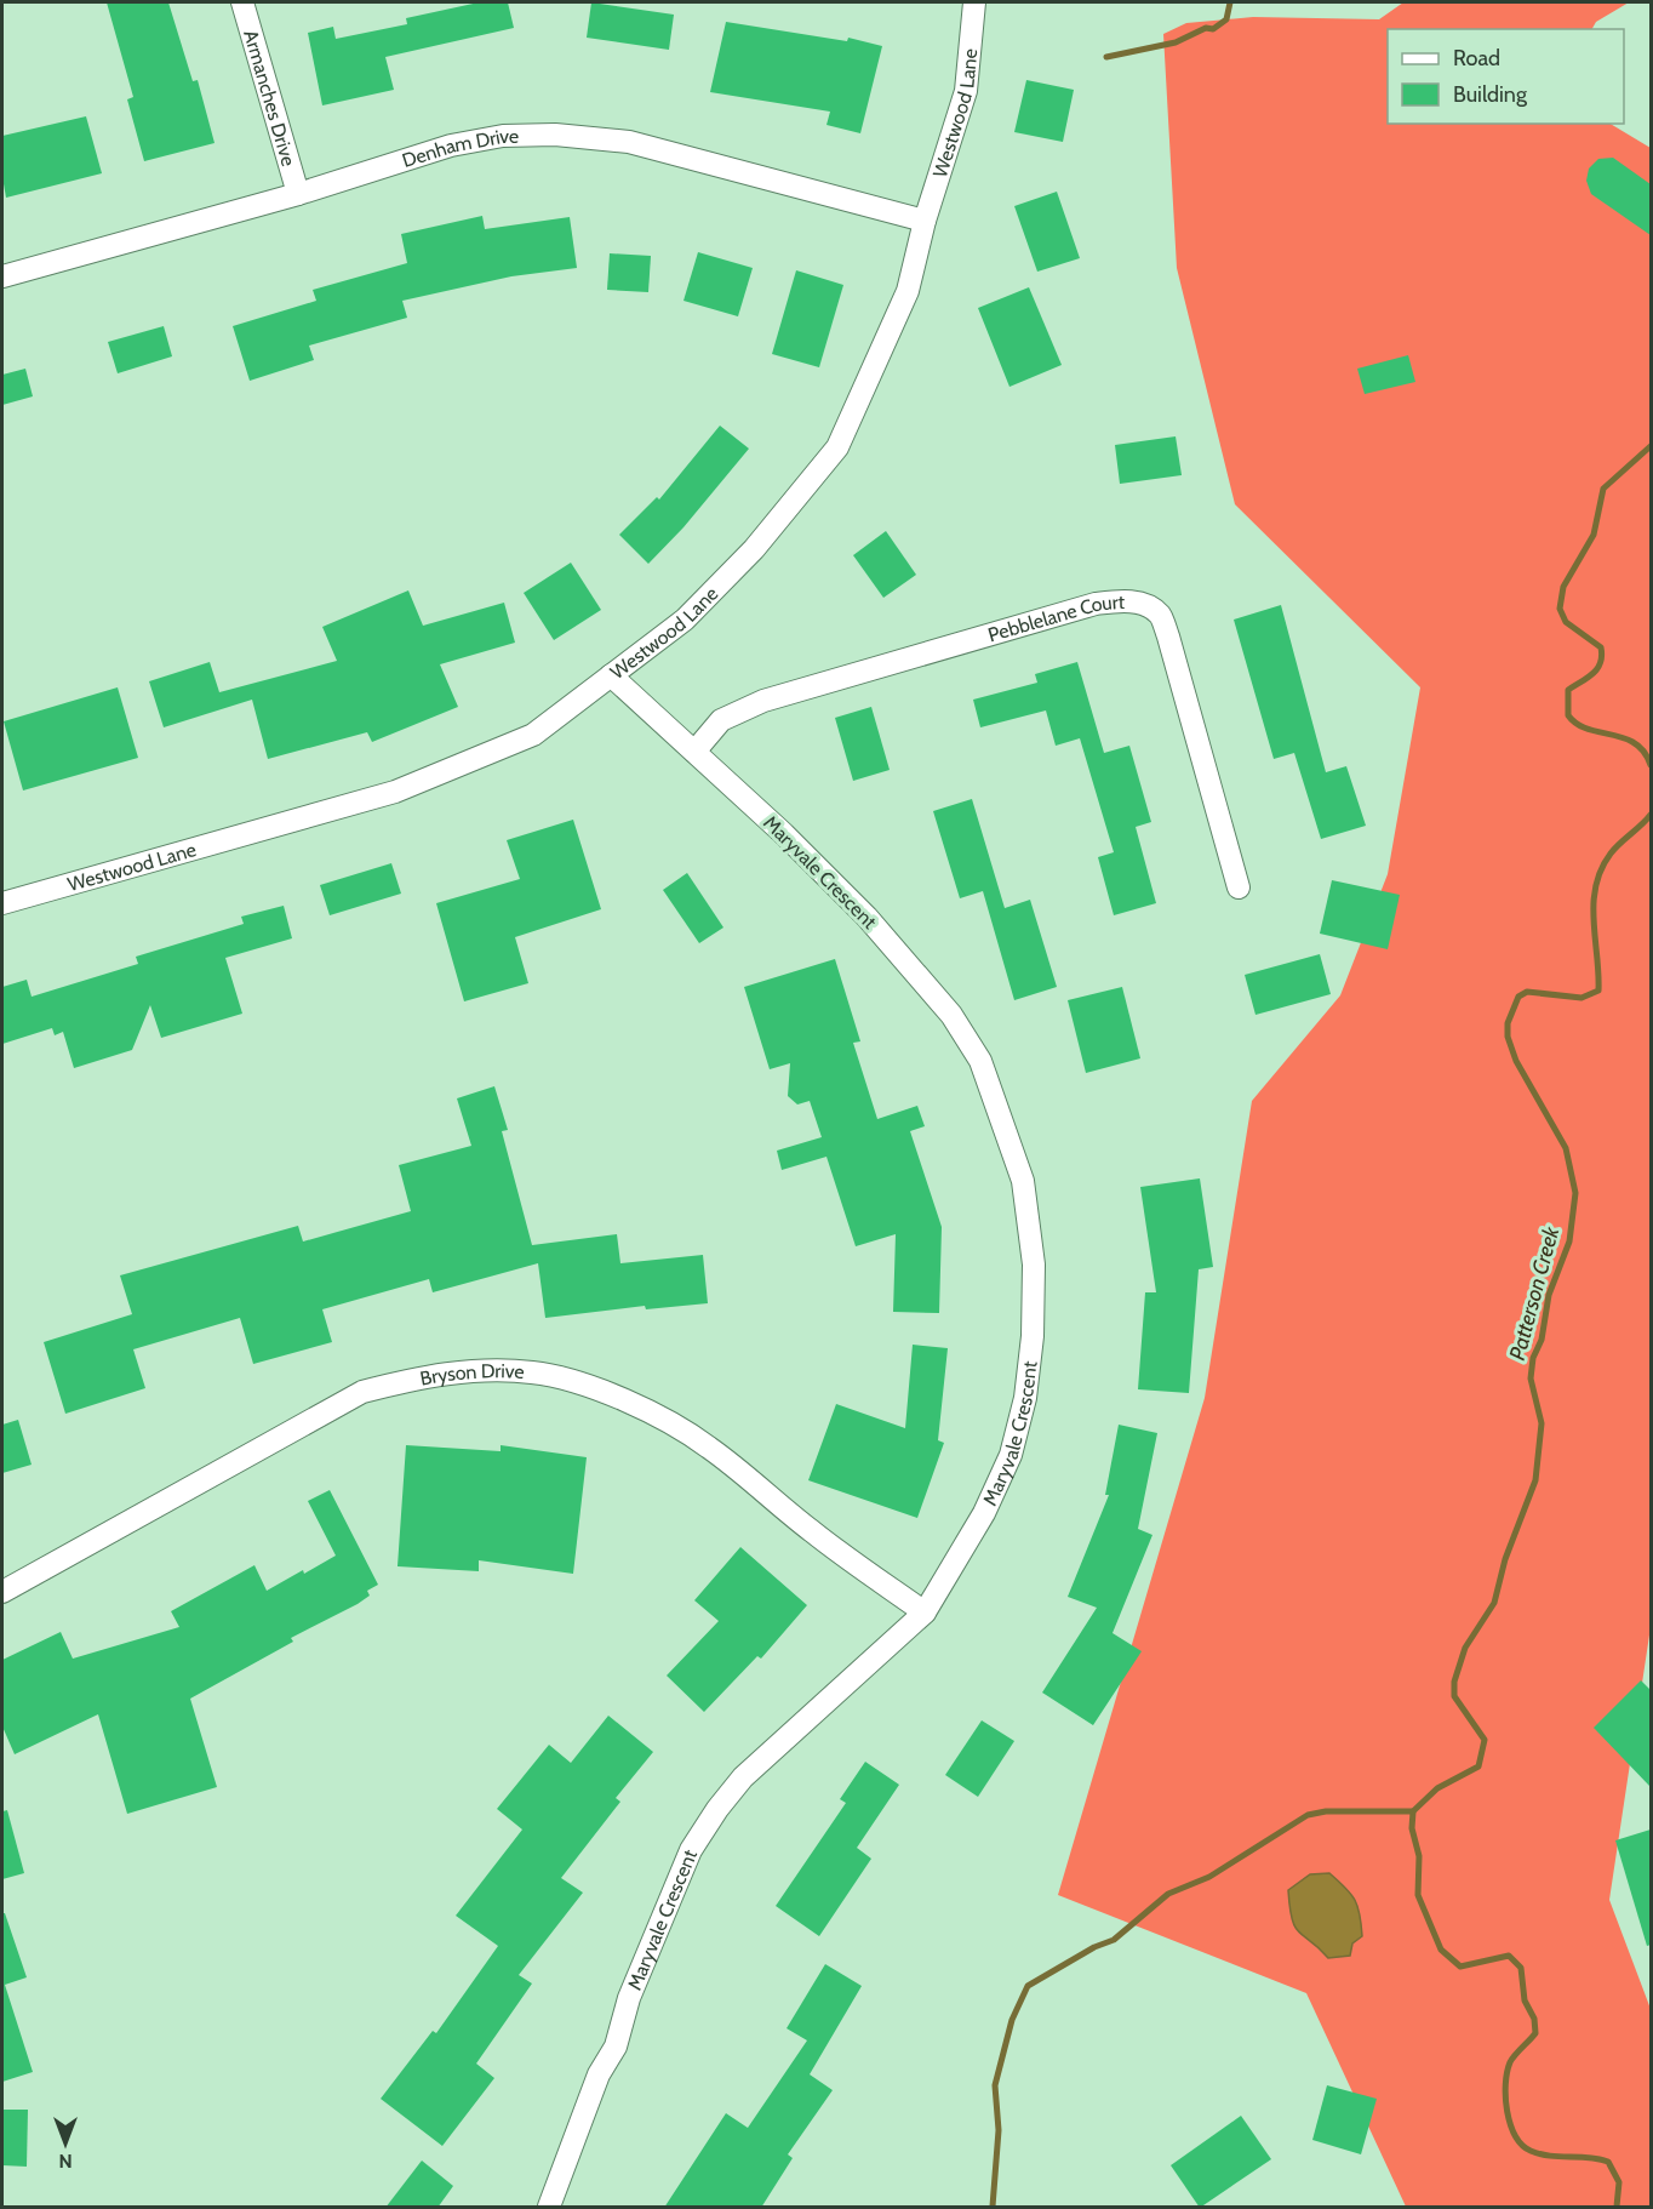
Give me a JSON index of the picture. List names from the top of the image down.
{
  "streets": {
    "street": [
      "Armanches Drive",
      "Westwood Lane",
      "Denham Drive",
      "Pebblelane Court",
      "Maryvale Crescent",
      "Bryson Drive"
    ]
  },
  "crossings": [
    ["Armanches Drive", "Denham Drive"],
    ["Westwood Lane", "Denham Drive"],
    ["Westwood Lane", "Maryvale Crescent"],
    ["Pebblelane Court", "Maryvale Crescent"],
    ["Maryvale Crescent", "Bryson Drive"]
  ],
  "water": ["Patterson Creek"],
  "legend": ["Road", "Building"],
  "north": "bottom"
}
